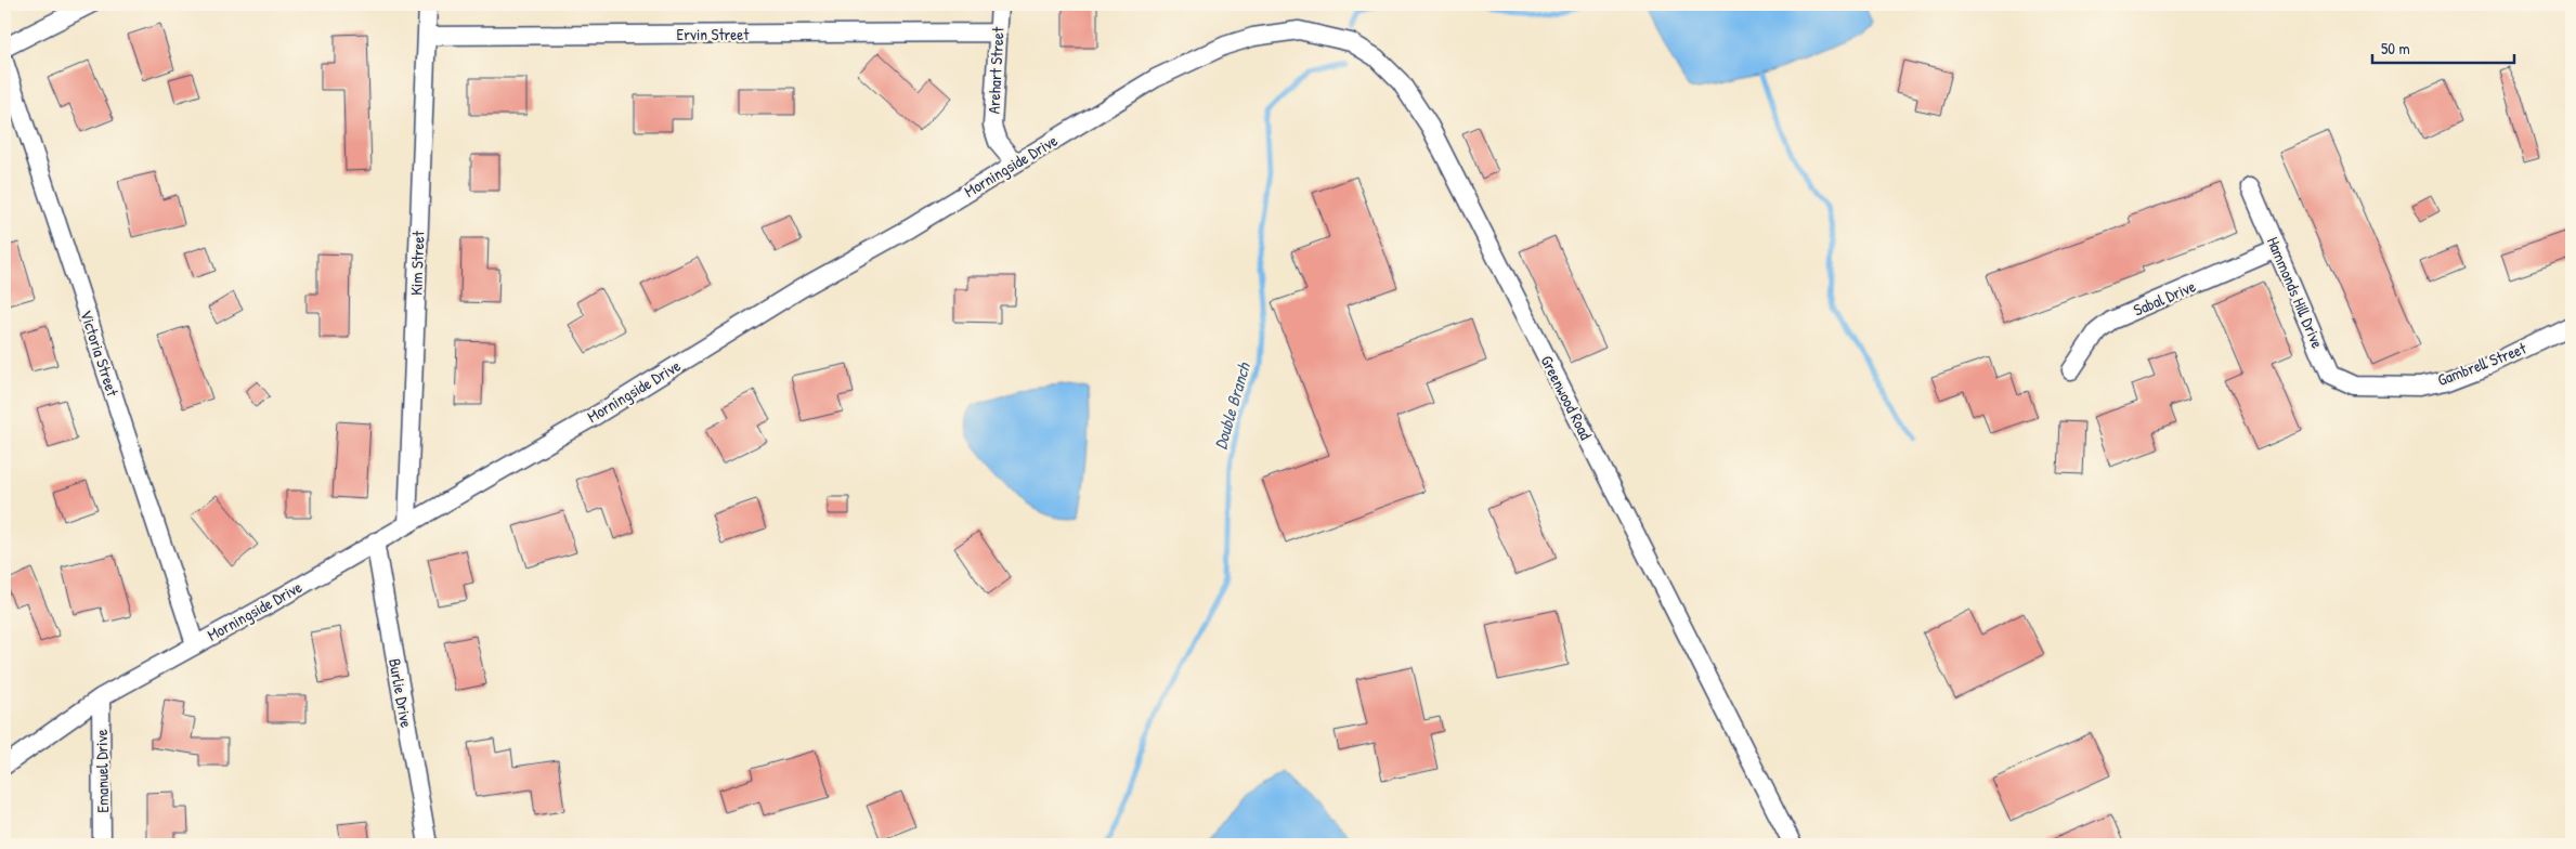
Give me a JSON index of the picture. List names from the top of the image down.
{
  "streets": {
    "street": [
      "Ervin Street",
      "Arehart Street",
      "Morningside Drive",
      "Kim Street",
      "Hammonds Hill Drive",
      "Sabal Drive",
      "Victoria Street",
      "Gambrell Street",
      "Greenwood Road",
      "Burlie Drive",
      "Emanuel Drive"
    ]
  },
  "crossings": [
    ["Ervin Street", "Arehart Street"],
    ["Ervin Street", "Kim Street"],
    ["Arehart Street", "Morningside Drive"],
    ["Morningside Drive", "Kim Street"],
    ["Morningside Drive", "Victoria Street"],
    ["Morningside Drive", "Greenwood Road"],
    ["Morningside Drive", "Burlie Drive"],
    ["Morningside Drive", "Emanuel Drive"],
    ["Hammonds Hill Drive", "Sabal Drive"],
    ["Hammonds Hill Drive", "Gambrell Street"]
  ],
  "water": ["Double Branch"],
  "scale_bar": "50 m"
}
